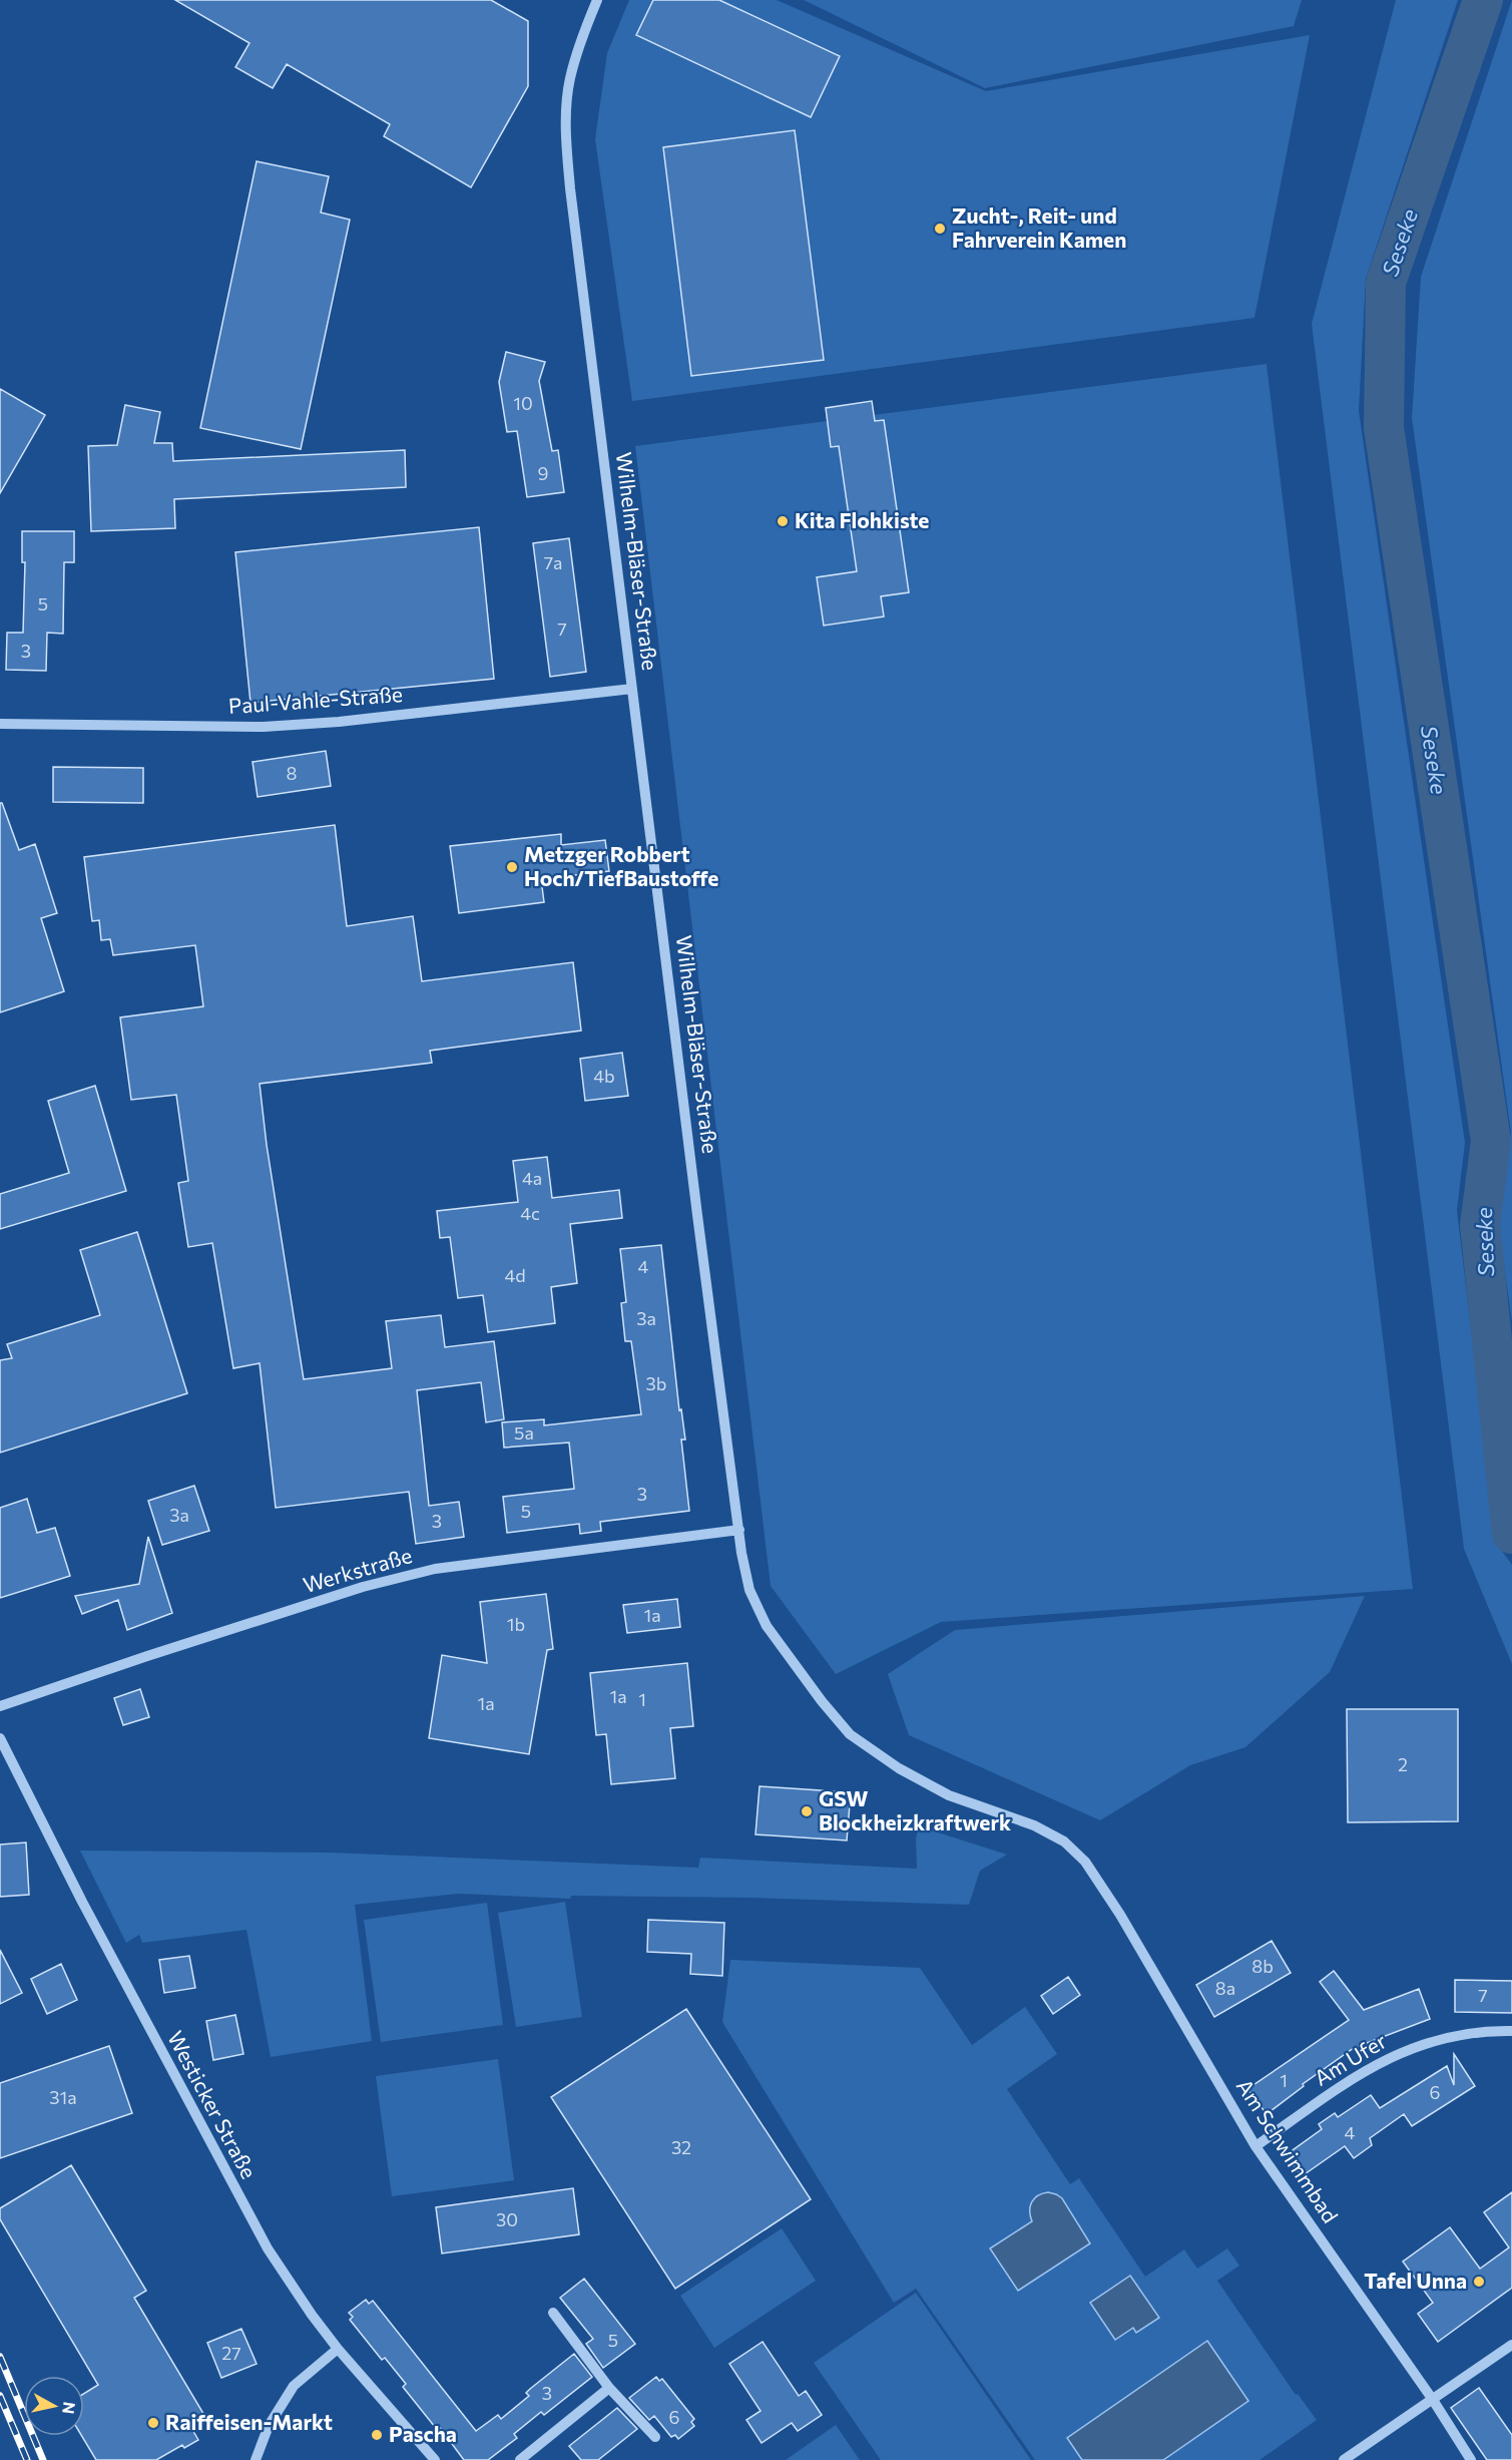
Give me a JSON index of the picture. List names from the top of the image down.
{
  "streets": {
    "street": [
      "Wilhelm-Bläser-Straße",
      "Paul-Vahle-Straße",
      "Werkstraße",
      "Am Ufer",
      "Westicker Straße",
      "Am Schwimmbad"
    ]
  },
  "crossings": [
    ["Wilhelm-Bläser-Straße", "Paul-Vahle-Straße"],
    ["Wilhelm-Bläser-Straße", "Werkstraße"],
    ["Wilhelm-Bläser-Straße", "Am Schwimmbad"],
    ["Am Ufer", "Am Schwimmbad"]
  ],
  "water": ["Seseke"],
  "places": [
    "Zucht-, Reit- und Fahrverein Kamen",
    "Kita Flohkiste",
    "Metzger Robbert Hoch/TiefBaustoffe",
    "GSW Blockheizkraftwerk",
    "Tafel Unna",
    "Raiffeisen-Markt",
    "Pascha"
  ],
  "house_numbers": [
    "10",
    "9",
    "7a",
    "5",
    "7",
    "3",
    "8",
    "4b",
    "4a",
    "4c",
    "4",
    "4d",
    "3a",
    "3b",
    "5a",
    "3",
    "5",
    "3a",
    "3",
    "1a",
    "1b",
    "1a",
    "1",
    "1a",
    "2",
    "8b",
    "8a",
    "7",
    "1",
    "6",
    "31a",
    "4",
    "32",
    "30",
    "5",
    "27",
    "3",
    "6"
  ],
  "north": "right"
}
